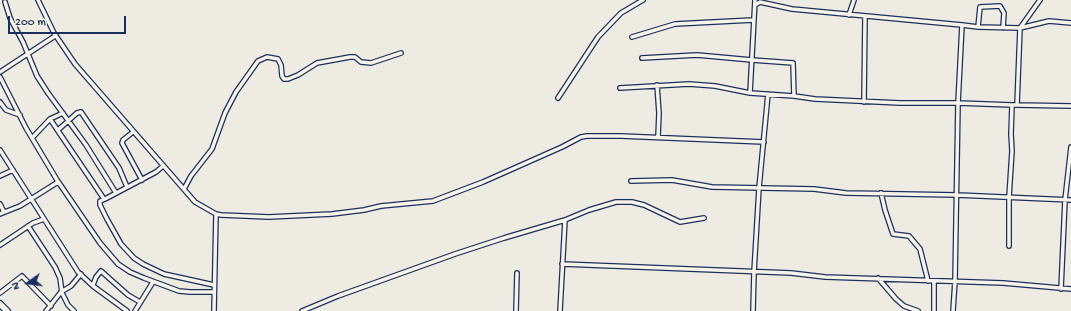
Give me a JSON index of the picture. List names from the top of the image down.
{
  "scale_bar": "200 m",
  "north": "left"
}
